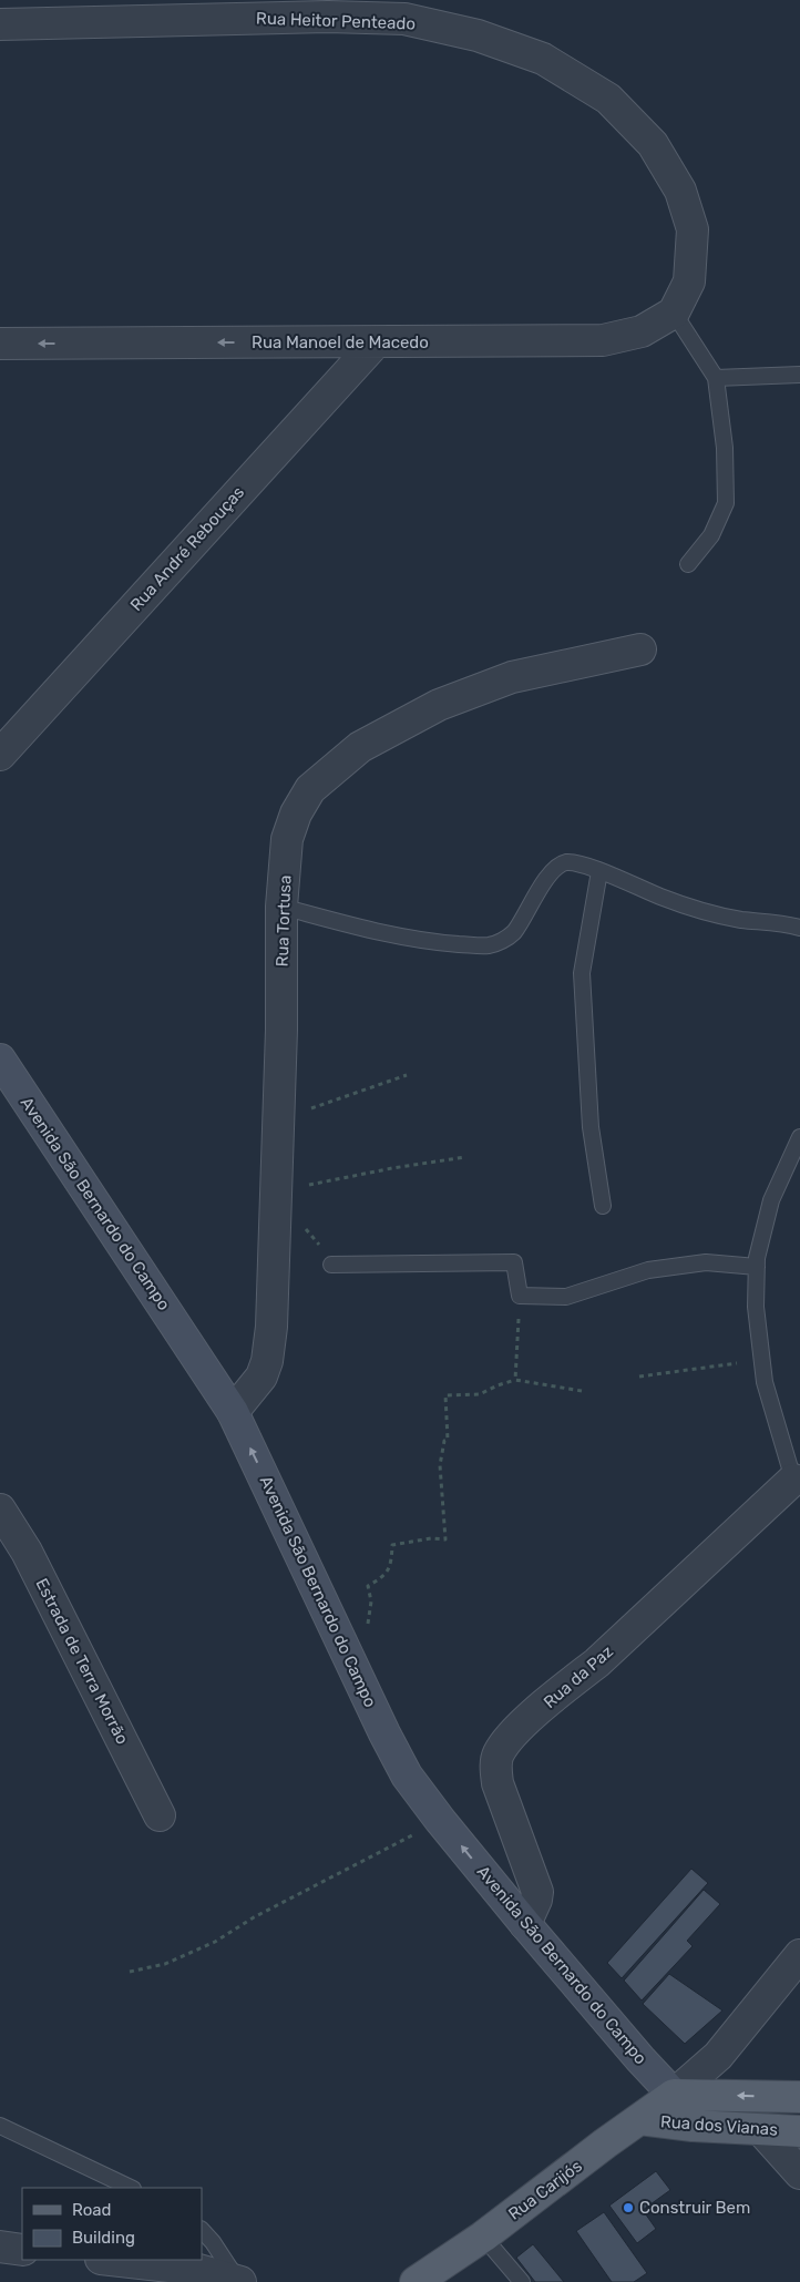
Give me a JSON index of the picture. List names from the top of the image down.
{
  "streets": {
    "main road": ["Avenida São Bernardo do Campo", "Rua dos Vianas", "Rua Carijós"],
    "street": [
      "Rua Heitor Penteado",
      "Rua Manoel de Macedo",
      "Rua André Rebouças",
      "Rua Tortusa",
      "Estrada de Terra Morrão",
      "Rua da Paz"
    ]
  },
  "crossings": [
    ["Rua Heitor Penteado", "Rua Manoel de Macedo"],
    ["Rua Manoel de Macedo", "Rua André Rebouças"],
    ["Rua Tortusa", "Avenida São Bernardo do Campo"],
    ["Avenida São Bernardo do Campo", "Rua da Paz"],
    ["Avenida São Bernardo do Campo", "Rua dos Vianas"],
    ["Avenida São Bernardo do Campo", "Rua Carijós"],
    ["Rua dos Vianas", "Rua Carijós"]
  ],
  "one_way": ["Rua Manoel de Macedo", "Avenida São Bernardo do Campo"],
  "places": ["Construir Bem"],
  "legend": ["Road", "Building"]
}
